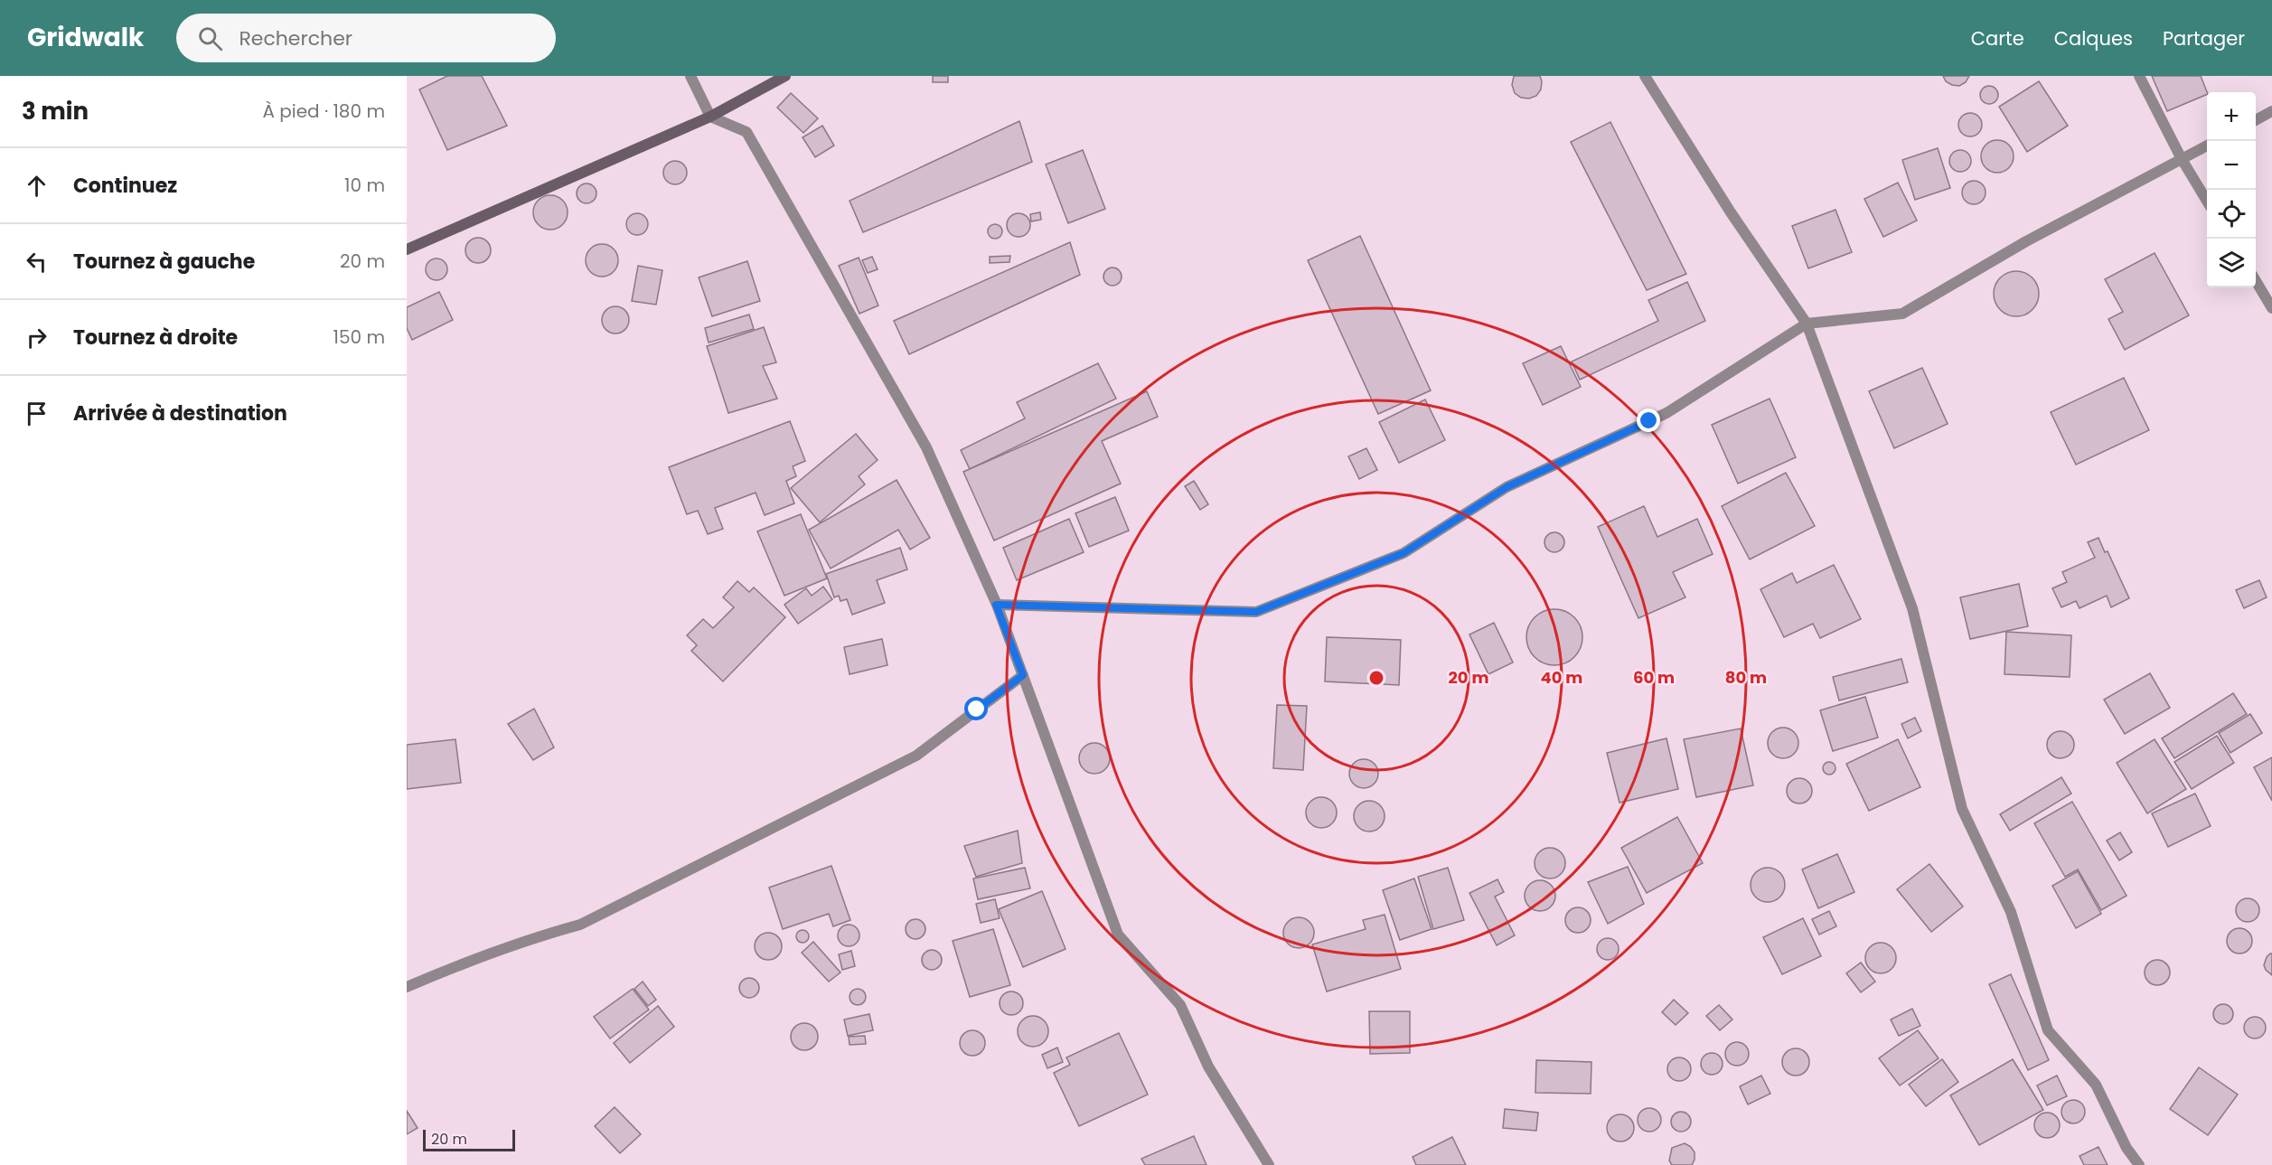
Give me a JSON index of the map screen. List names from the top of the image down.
{
  "scale_bar": "20 m",
  "page": {
    "header": "Gridwalk",
    "search": "Rechercher",
    "nav": ["Carte", "Calques", "Partager"],
    "heading": ["3 min", "À pied · 180 m"],
    "map_buttons": ["+", "−"],
    "list": [
      ["Continuez", "10 m"],
      ["Tournez à gauche", "20 m"],
      ["Tournez à droite", "150 m"],
      "Arrivée à destination"
    ],
    "scale": "20 m"
  },
  "rings": [
    "20 m",
    "40 m",
    "60 m",
    "80 m"
  ]
}
